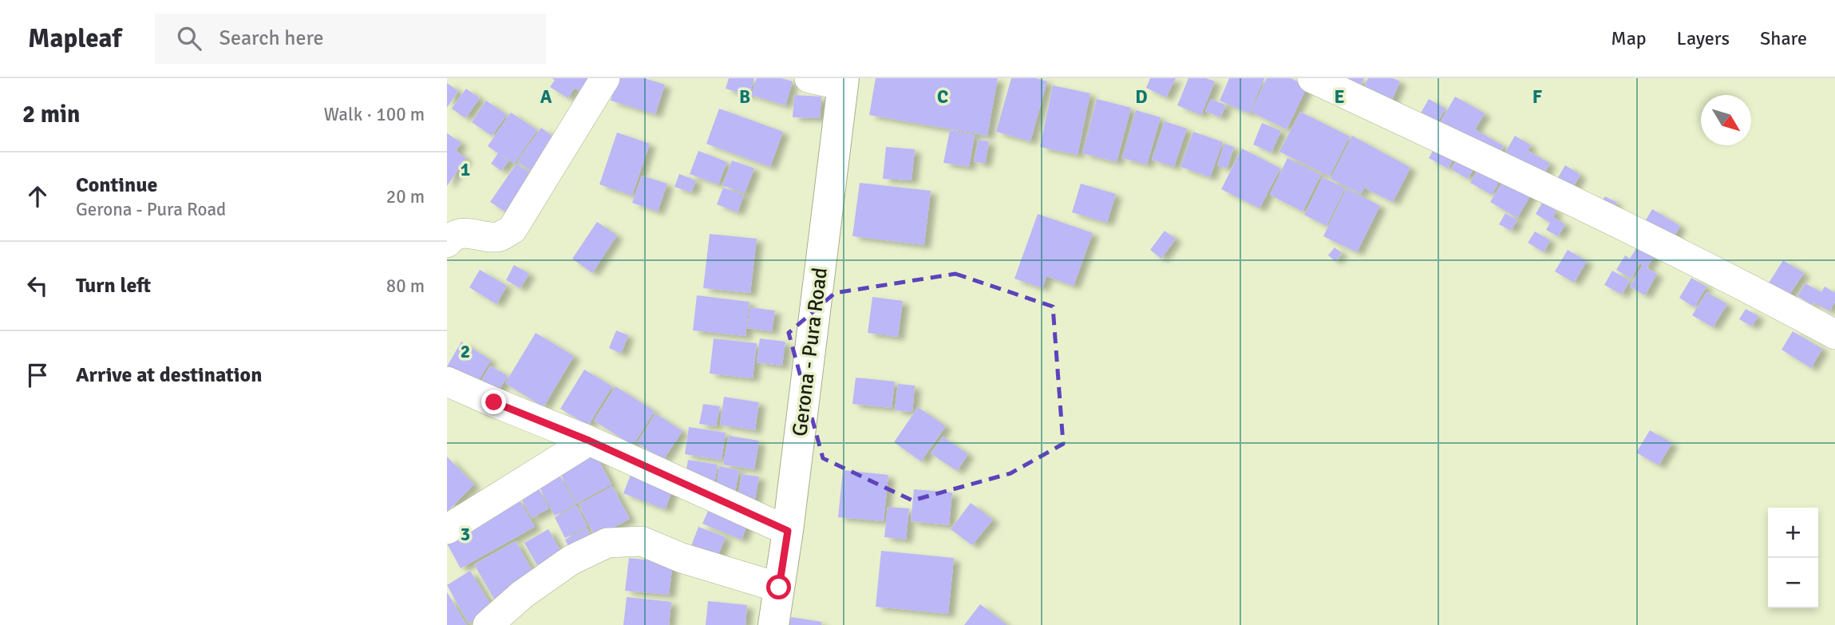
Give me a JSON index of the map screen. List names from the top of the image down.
{
  "streets": {
    "main road": ["Gerona - Pura Road"]
  },
  "north": "bottom right",
  "page": {
    "header": "Mapleaf",
    "search": "Search here",
    "nav": ["Map", "Layers", "Share"],
    "heading": ["2 min", "Walk · 100 m"],
    "list": [
      ["Continue", "Gerona - Pura Road", "20 m"],
      ["Turn left", "80 m"],
      "Arrive at destination"
    ],
    "map_buttons": ["+", "−"]
  },
  "grid": {
    "columns": [
      "A",
      "B",
      "C",
      "D",
      "E",
      "F"
    ],
    "rows": ["1", "2", "3"]
  }
}
